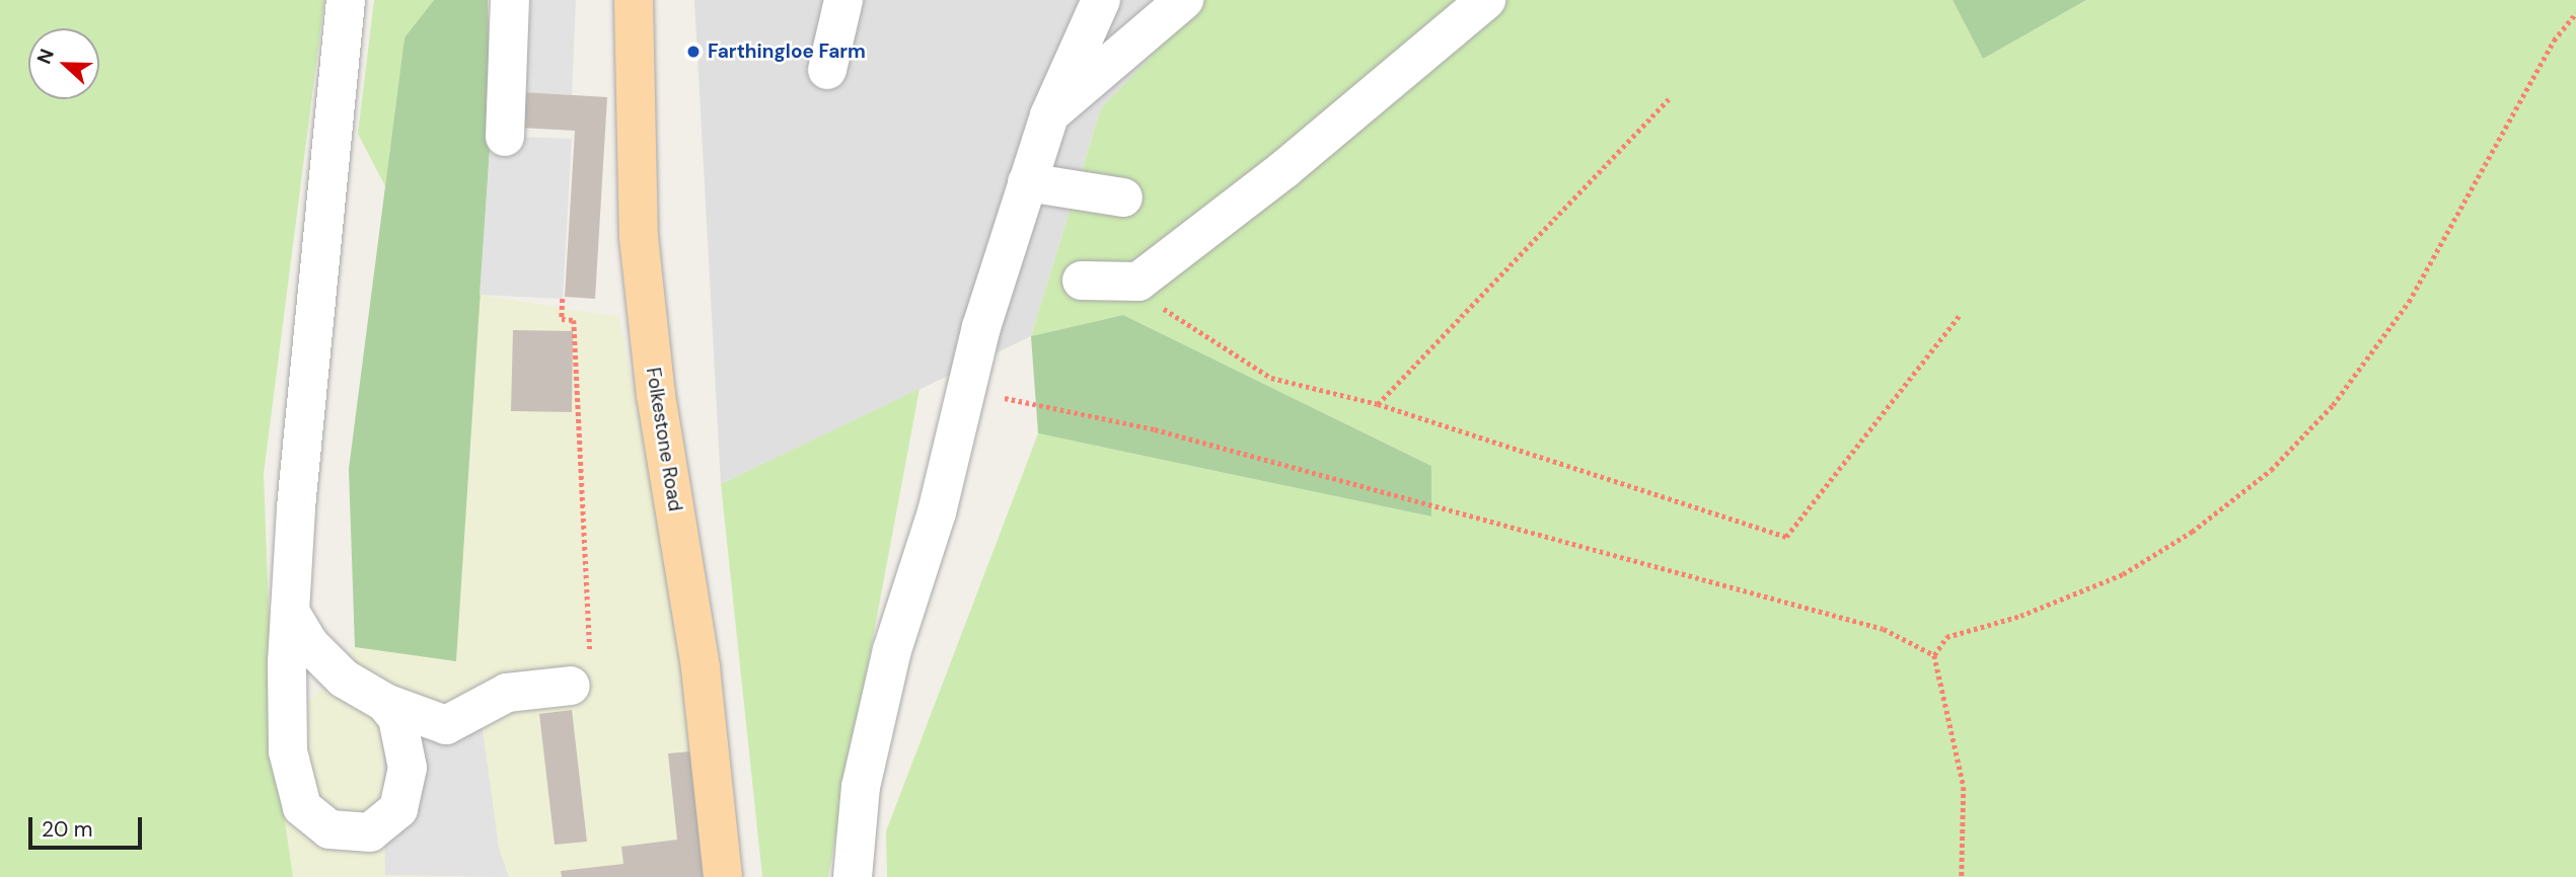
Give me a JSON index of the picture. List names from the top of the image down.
{
  "streets": {
    "main road": ["Folkestone Road"]
  },
  "places": ["Farthingloe Farm"],
  "scale_bar": "20 m",
  "north": "left"
}
